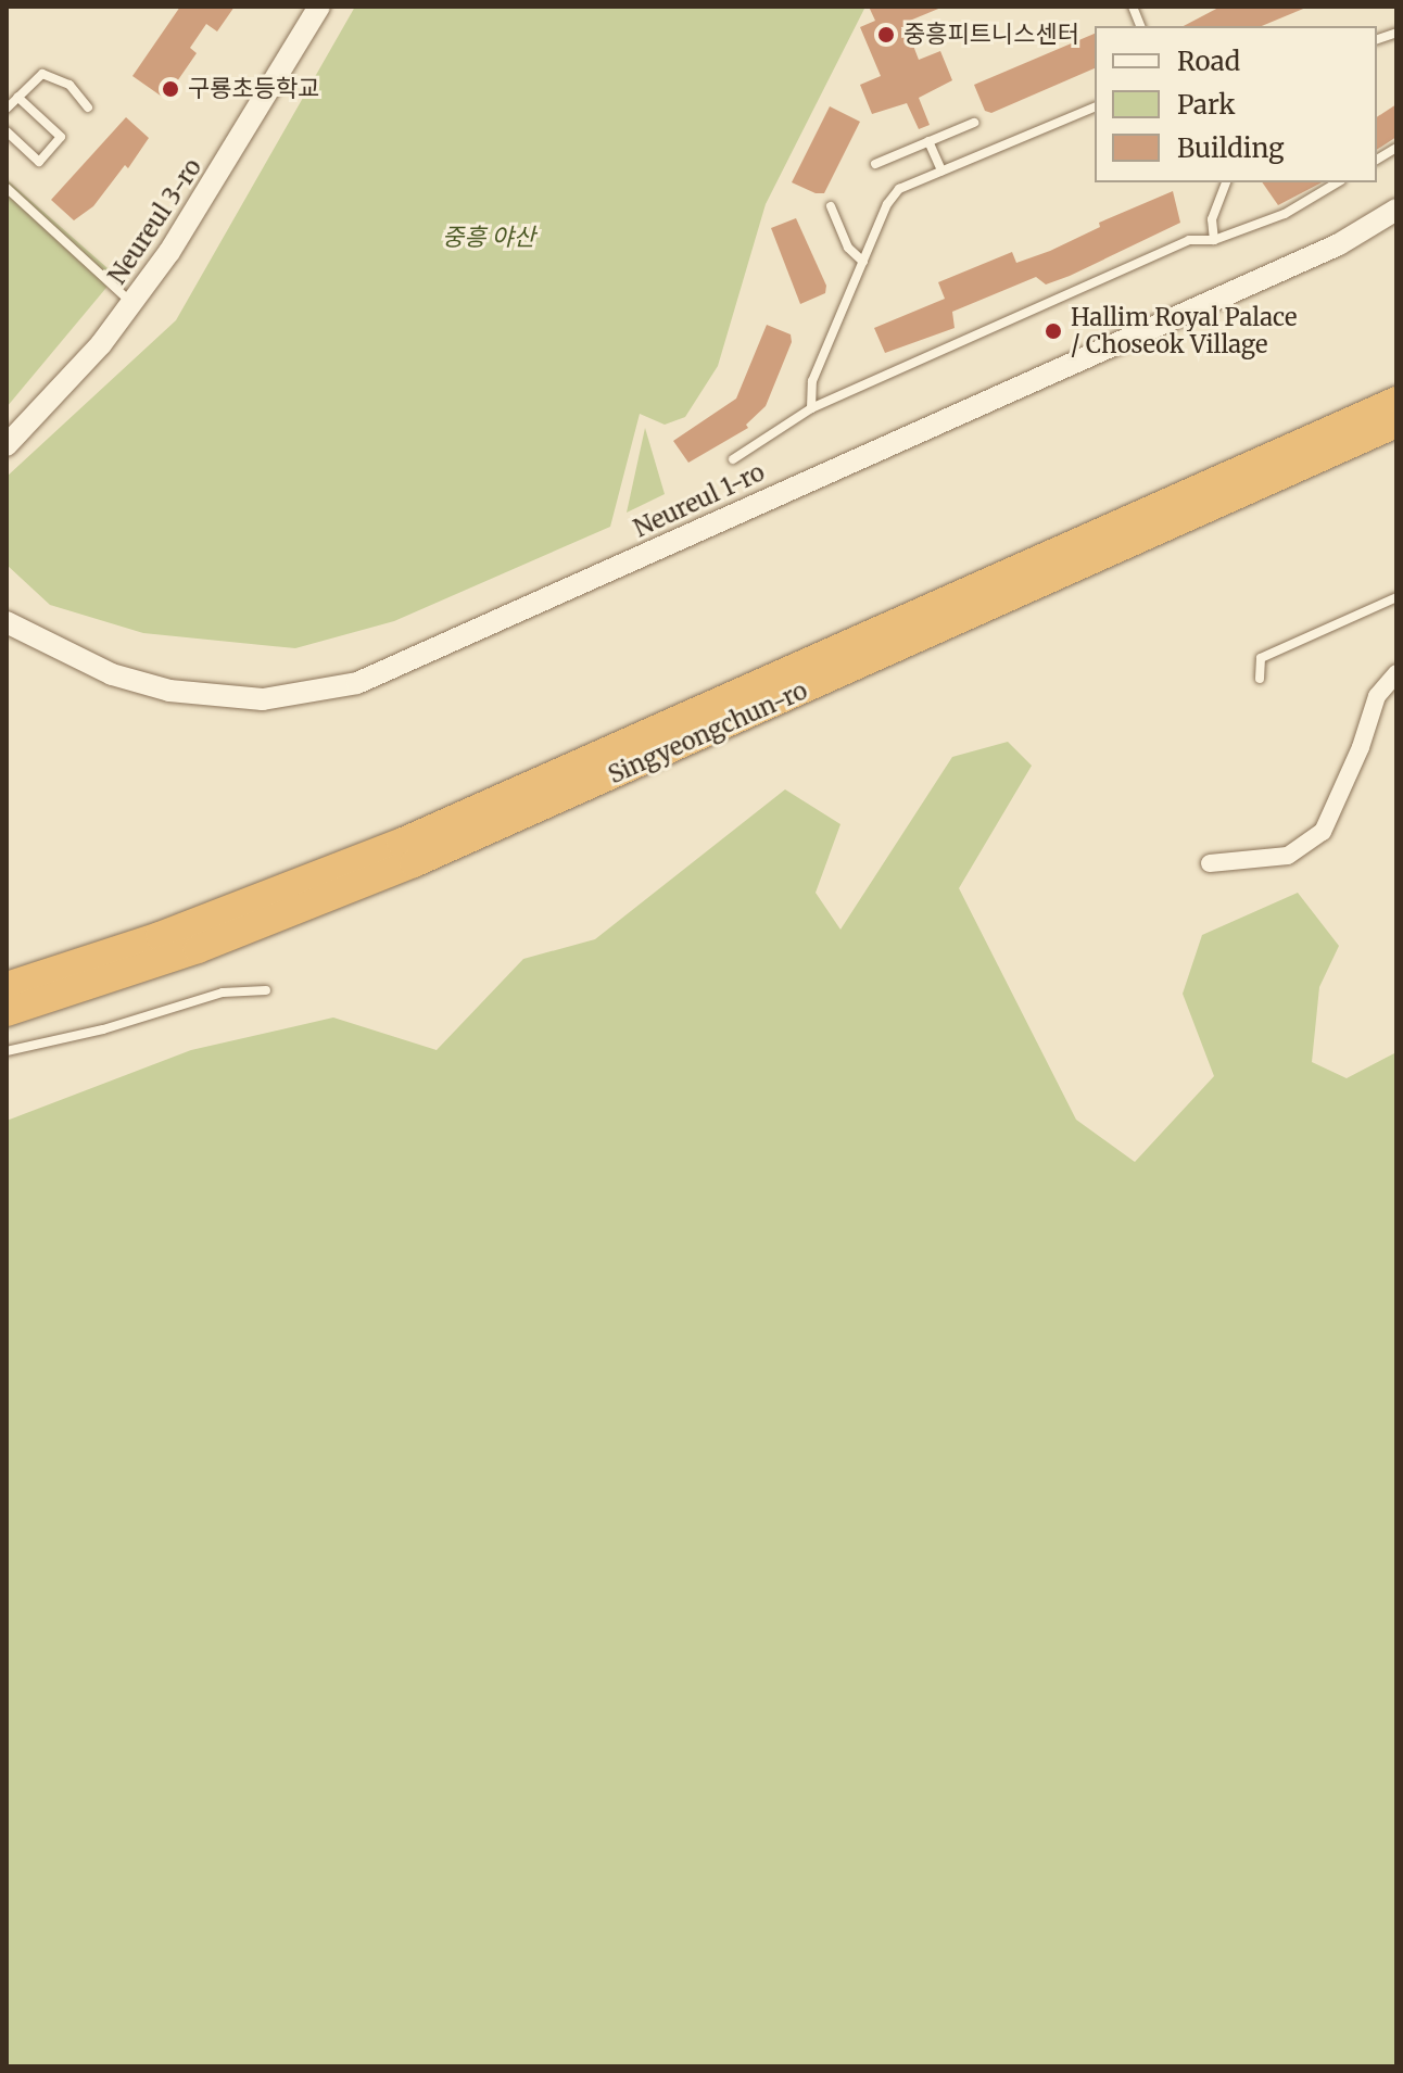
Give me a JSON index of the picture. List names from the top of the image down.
{
  "streets": {
    "highway": ["Singyeongchun-ro"],
    "street": ["Neureul 3-ro", "Neureul 1-ro"]
  },
  "parks": ["중흥 야산"],
  "places": ["중흥피트니스센터", "구룡초등학교", "Hallim Royal Palace / Choseok Village"],
  "legend": ["Road", "Park", "Building"]
}
